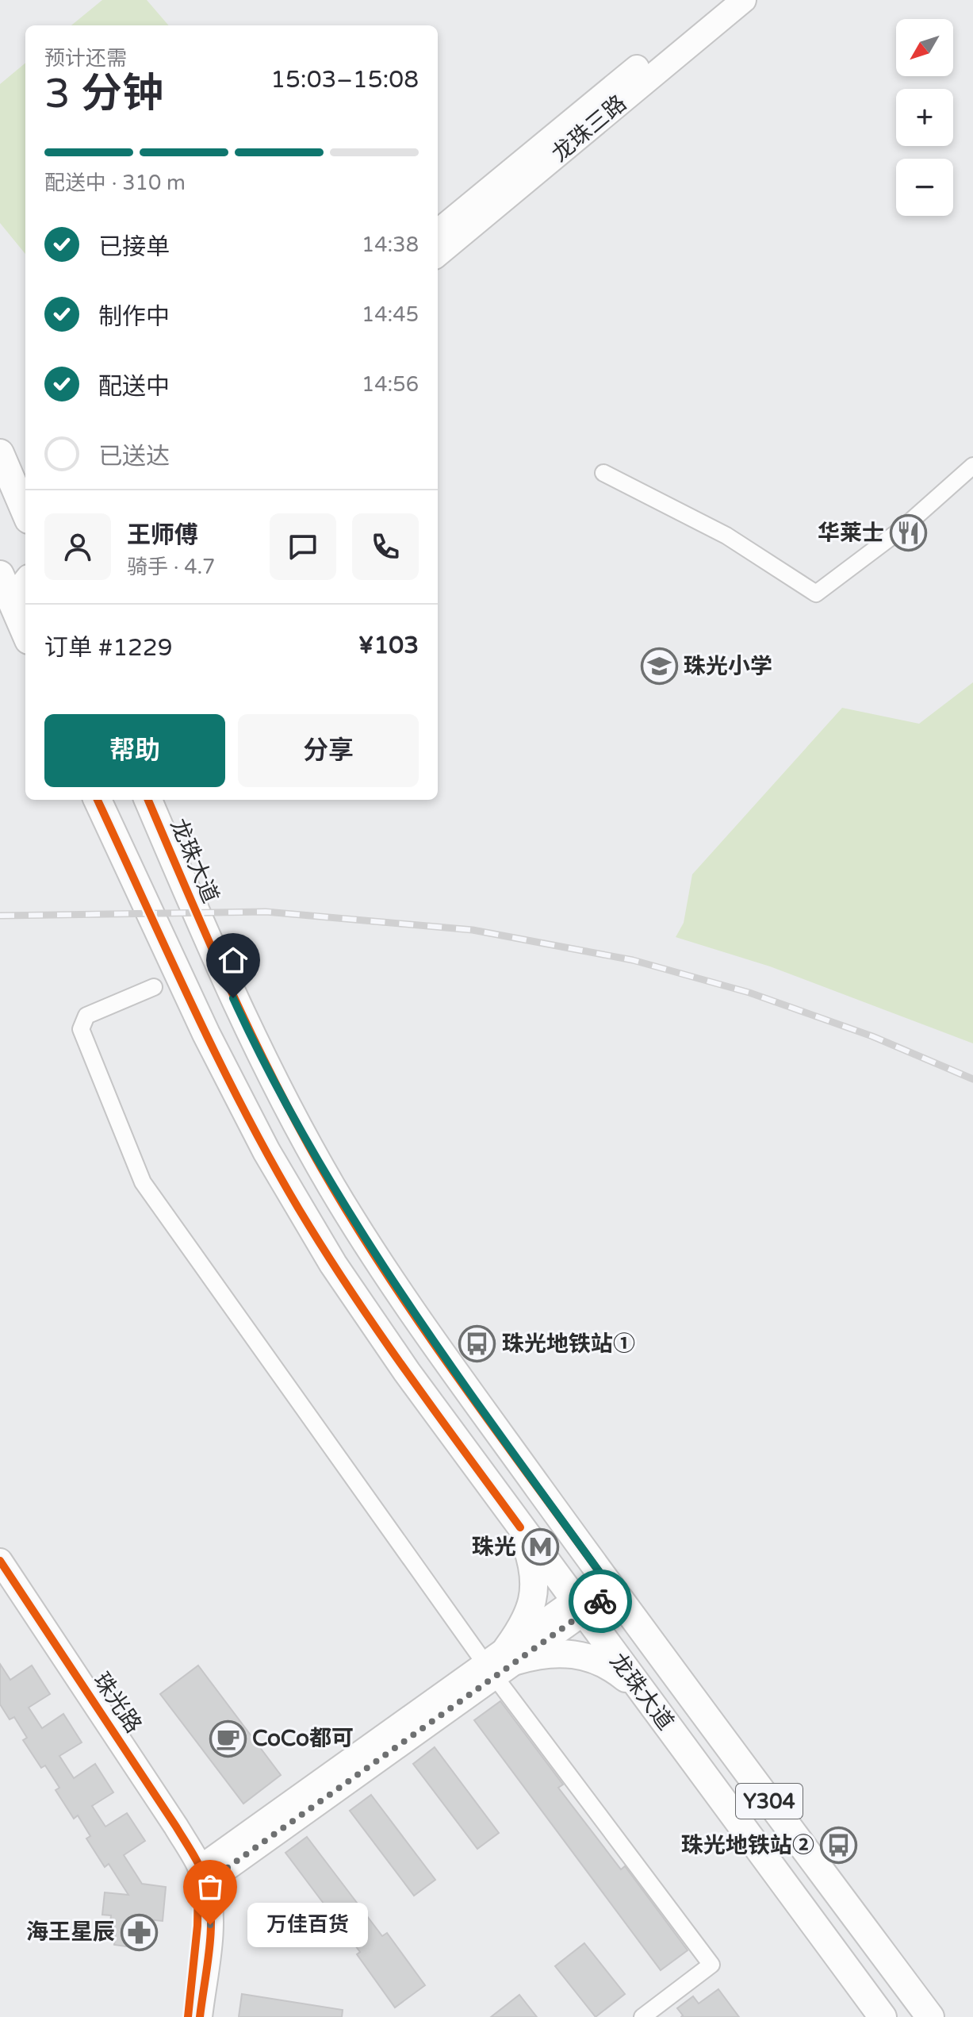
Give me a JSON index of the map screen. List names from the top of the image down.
{
  "streets": {
    "main road": [
      "龙珠三路",
      "龙珠大道",
      "珠光路",
      "Y304"
    ]
  },
  "places": {
    "restaurant": ["华莱士"],
    "school or university": ["珠光小学"],
    "bus stop": ["珠光地铁站①", "珠光地铁站②"],
    "metro station": ["珠光"],
    "cafe": ["CoCo都可"],
    "other": ["万佳百货"],
    "pharmacy": ["海王星辰"]
  },
  "north": "bottom left",
  "page": {
    "map_buttons": ["+", "−"],
    "heading": ["3 分钟", "预计还需", "15:03–15:08"],
    "panel": [
      "王师傅",
      "骑手 · 4.7",
      "订单 #1229",
      "¥103"
    ],
    "bar": "配送中 · 310 m",
    "list": [
      ["已接单", "14:38"],
      ["制作中", "14:45"],
      ["配送中", "14:56"],
      "已送达"
    ],
    "buttons": ["帮助", "分享"],
    "bubble": "万佳百货"
  }
}
